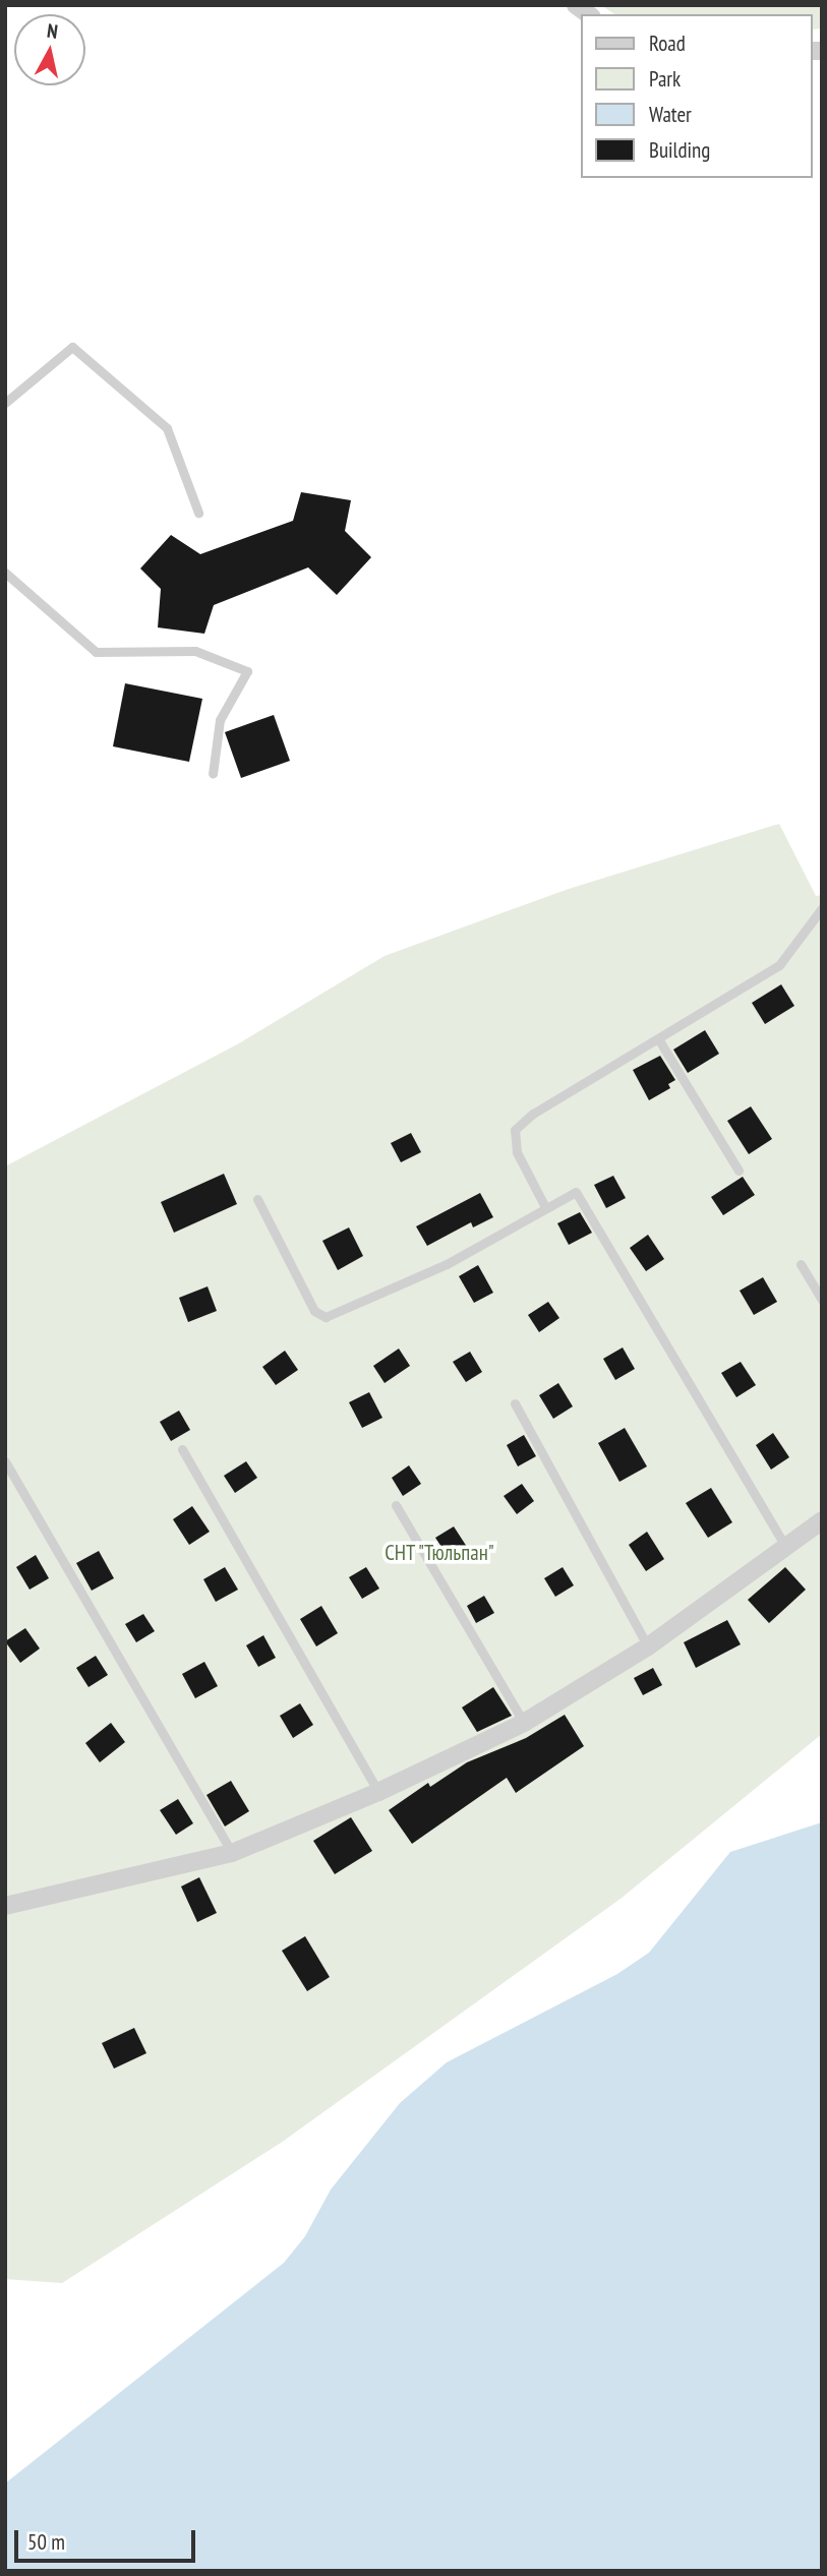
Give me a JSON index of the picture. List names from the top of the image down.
{
  "parks": ["СНТ \"Тюльпан\""],
  "legend": [
    "Road",
    "Park",
    "Water",
    "Building"
  ],
  "scale_bar": "50 m",
  "north": "top"
}
